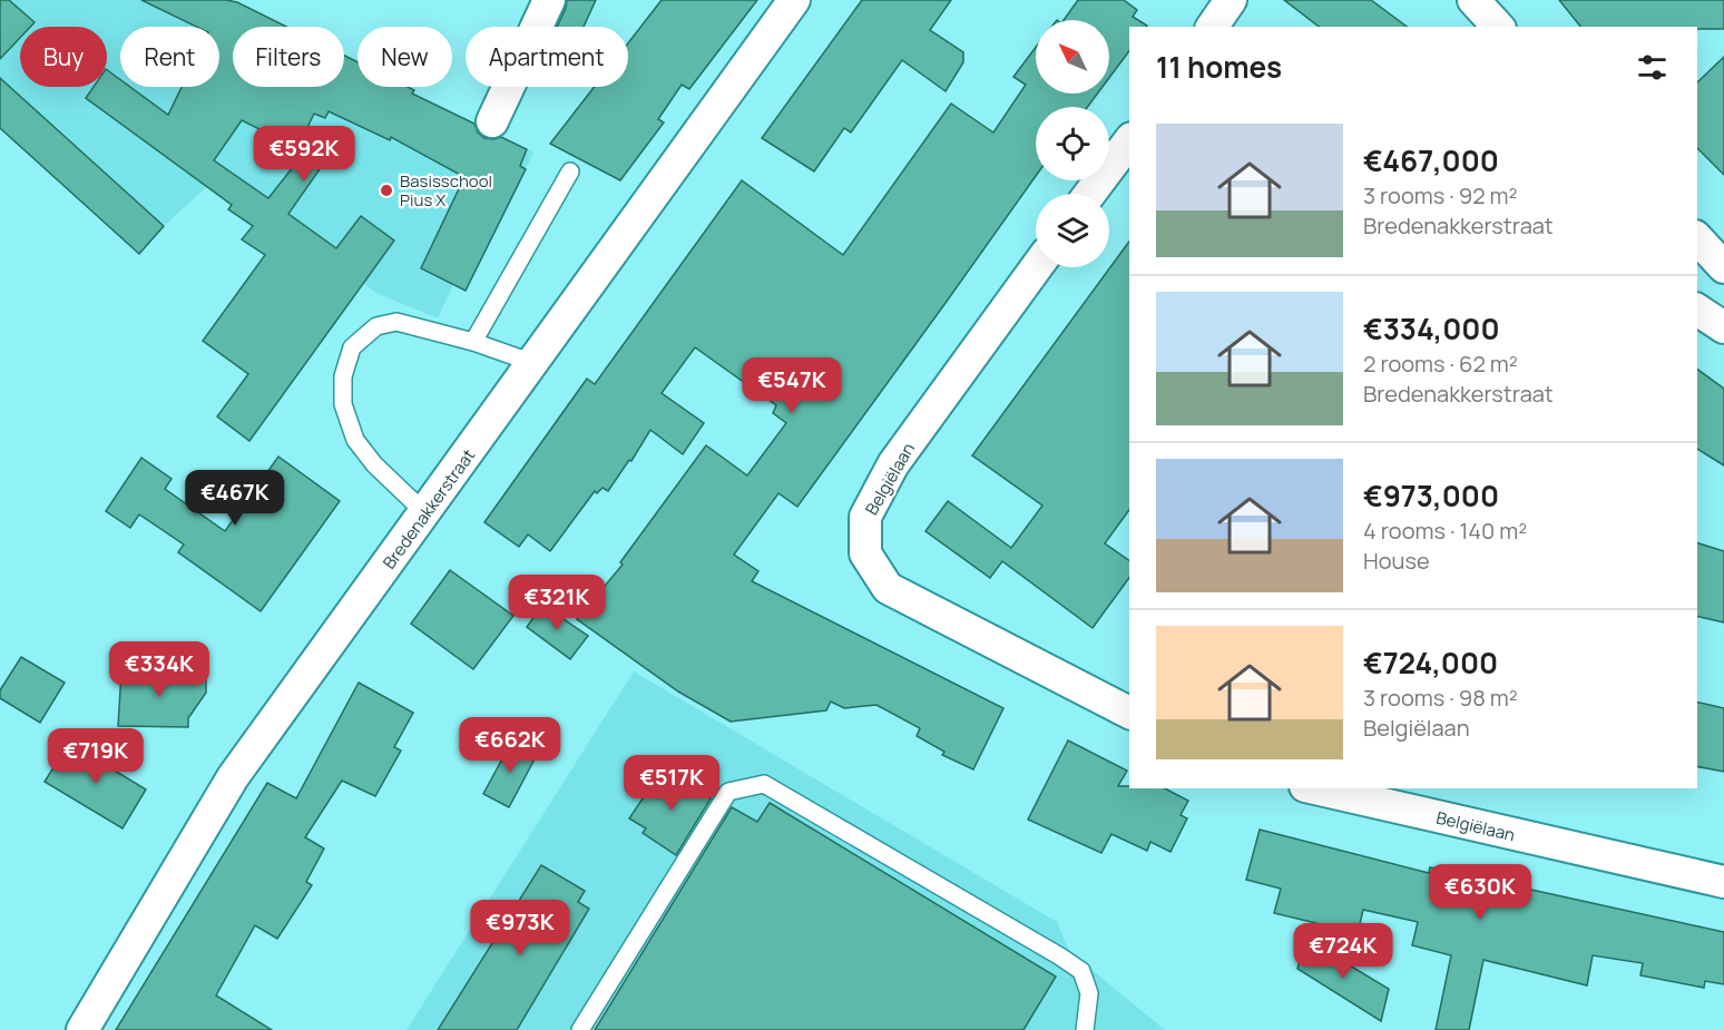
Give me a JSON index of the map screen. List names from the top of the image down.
{
  "streets": {
    "street": ["Belgiëlaan", "Bredenakkerstraat"]
  },
  "places": ["Basisschool Pius X"],
  "north": "top left",
  "page": {
    "chip": [
      "Buy",
      "Rent",
      "Filters",
      "New",
      "Apartment"
    ],
    "heading": "11 homes",
    "list": [
      {
        "name": "€467,000",
        "note": "3 rooms · 92 m² · Bredenakkerstraat"
      },
      {
        "name": "€334,000",
        "note": "2 rooms · 62 m² · Bredenakkerstraat"
      },
      {
        "name": "€973,000",
        "note": "4 rooms · 140 m² · House"
      },
      {
        "name": "€724,000",
        "note": "3 rooms · 98 m² · Belgiëlaan"
      }
    ],
    "price": [
      "€592K",
      "€547K",
      "€467K",
      "€321K",
      "€334K",
      "€662K",
      "€719K",
      "€517K",
      "€630K",
      "€973K",
      "€724K"
    ]
  }
}
